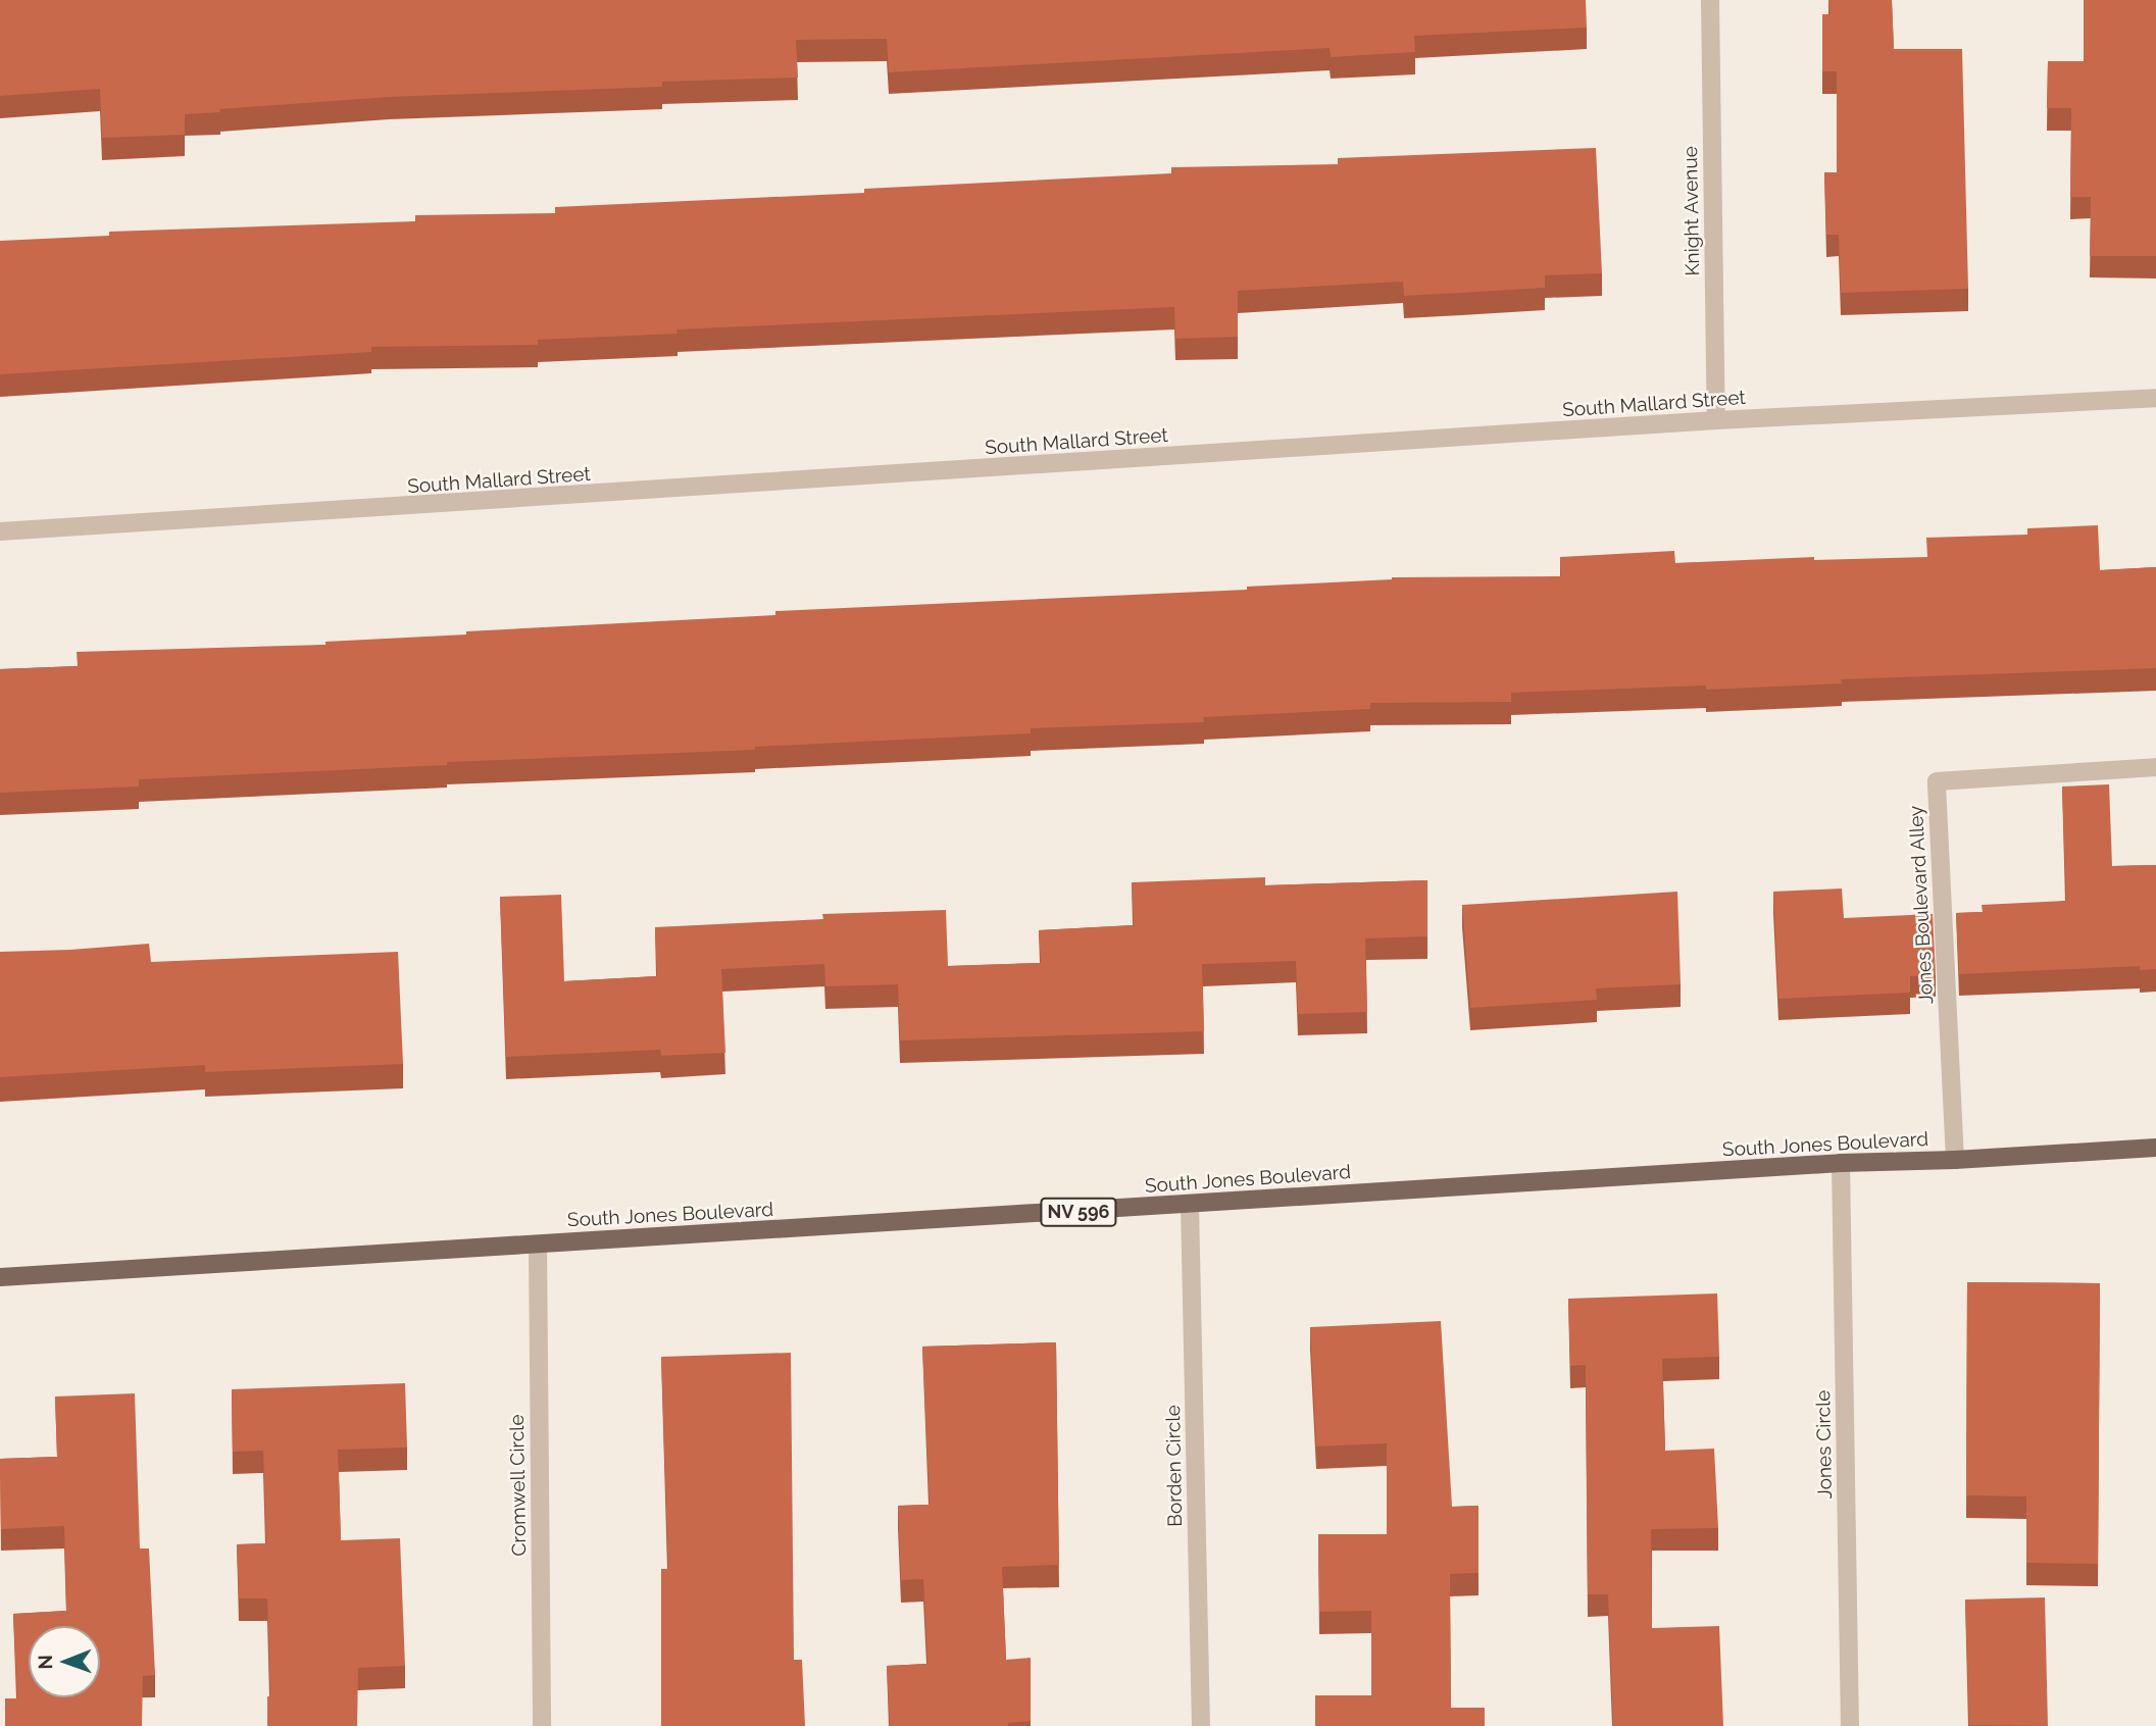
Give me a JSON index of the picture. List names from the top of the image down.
{
  "streets": {
    "main road": ["South Jones Boulevard", "NV 596"],
    "street": [
      "Knight Avenue",
      "South Mallard Street",
      "Jones Boulevard Alley",
      "Jones Circle",
      "Borden Circle",
      "Cromwell Circle"
    ]
  },
  "crossings": [
    ["Knight Avenue", "South Mallard Street"],
    ["Jones Boulevard Alley", "South Jones Boulevard"],
    ["South Jones Boulevard", "Jones Circle"],
    ["South Jones Boulevard", "Borden Circle"],
    ["South Jones Boulevard", "Cromwell Circle"]
  ],
  "north": "left"
}
